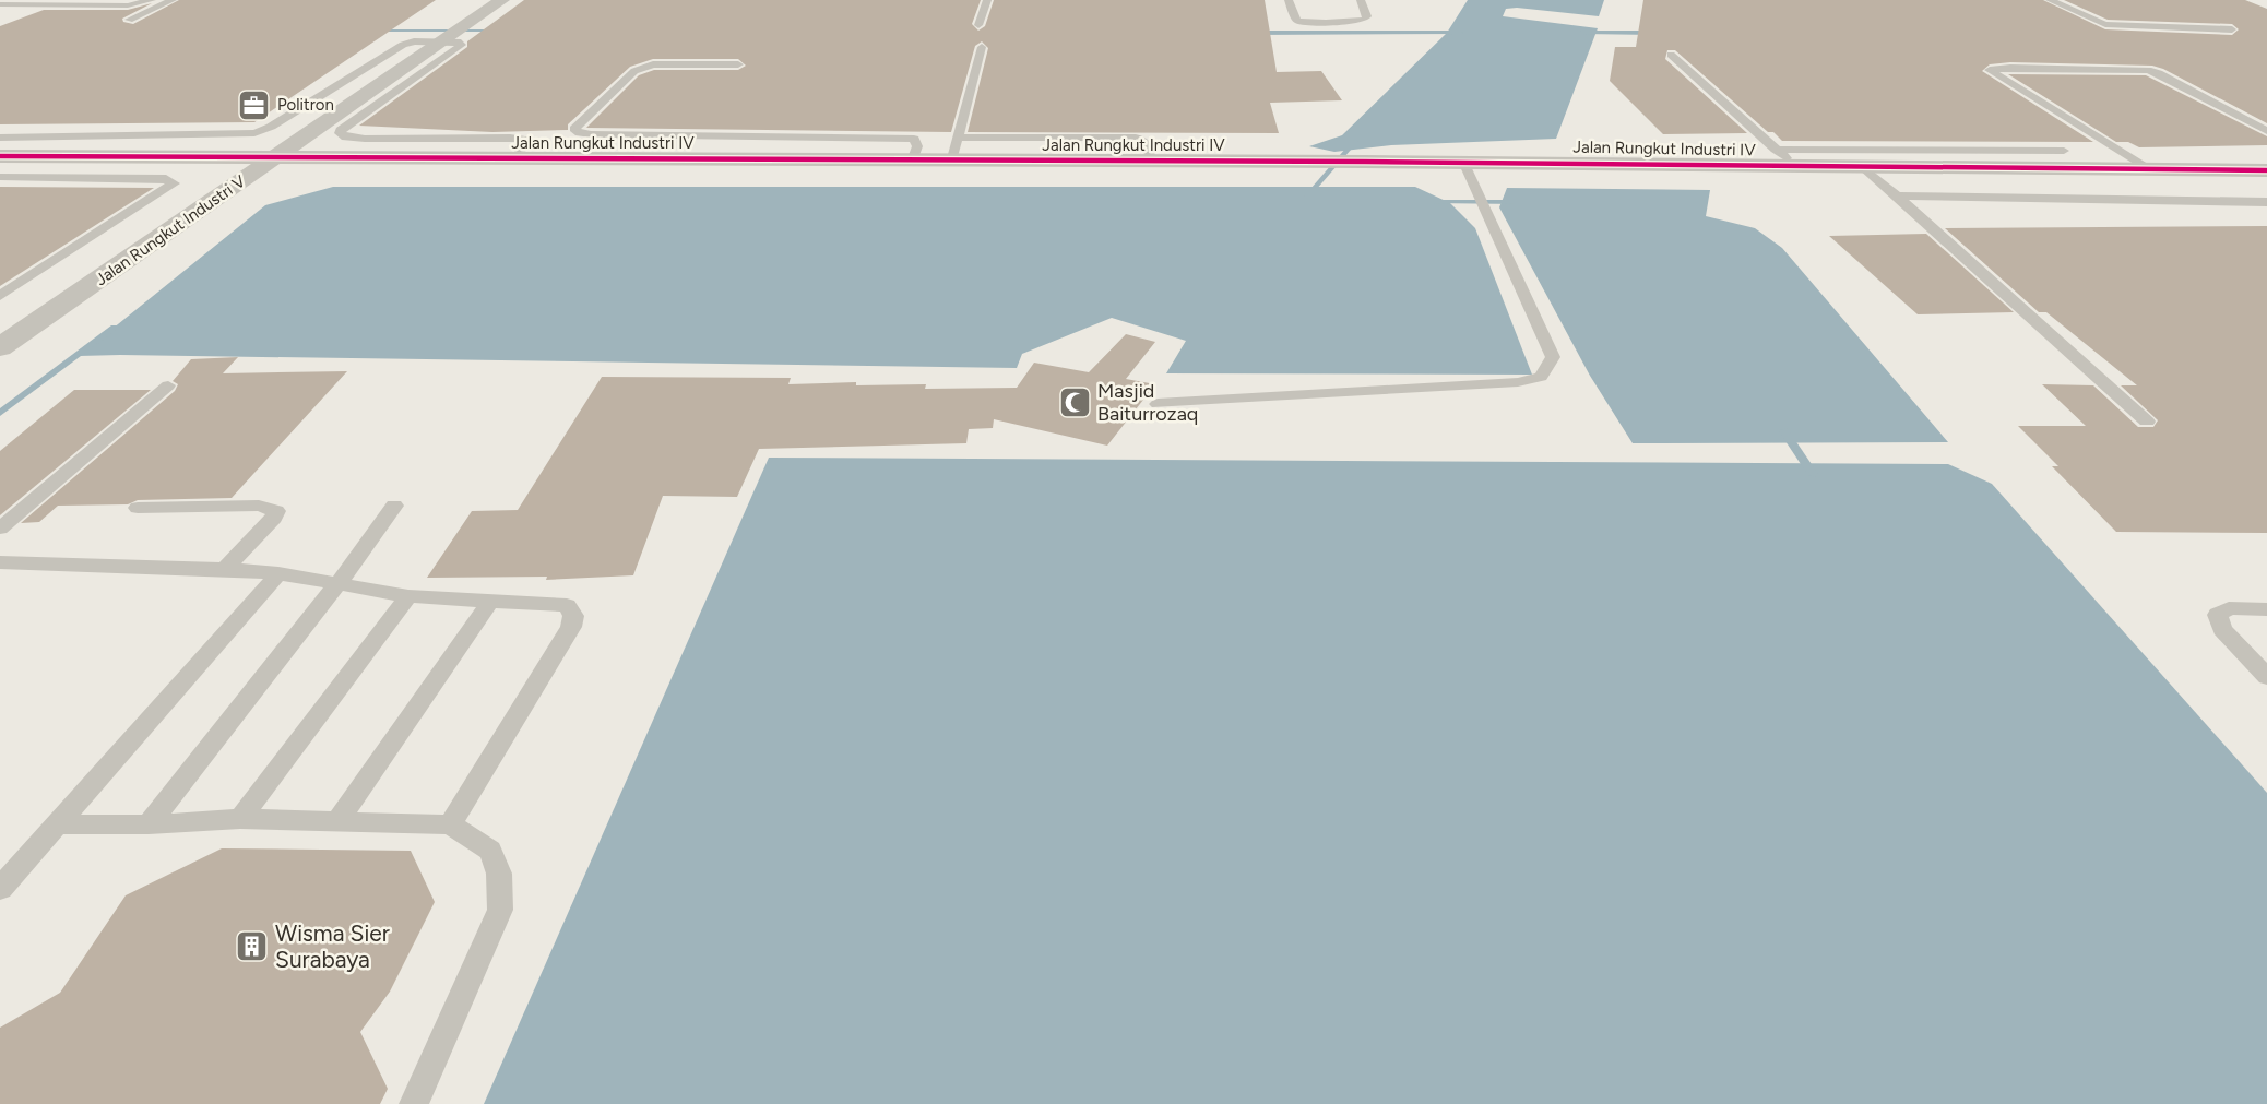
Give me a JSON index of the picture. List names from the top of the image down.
{
  "streets": {
    "street": ["Jalan Rungkut Industri IV", "Jalan Rungkut Industri V"]
  },
  "crossings": [
    ["Jalan Rungkut Industri IV", "Jalan Rungkut Industri V"]
  ],
  "places": {
    "office": ["Politron"],
    "mosque": ["Masjid Baiturrozaq"],
    "building": ["Wisma Sier Surabaya"]
  }
}
